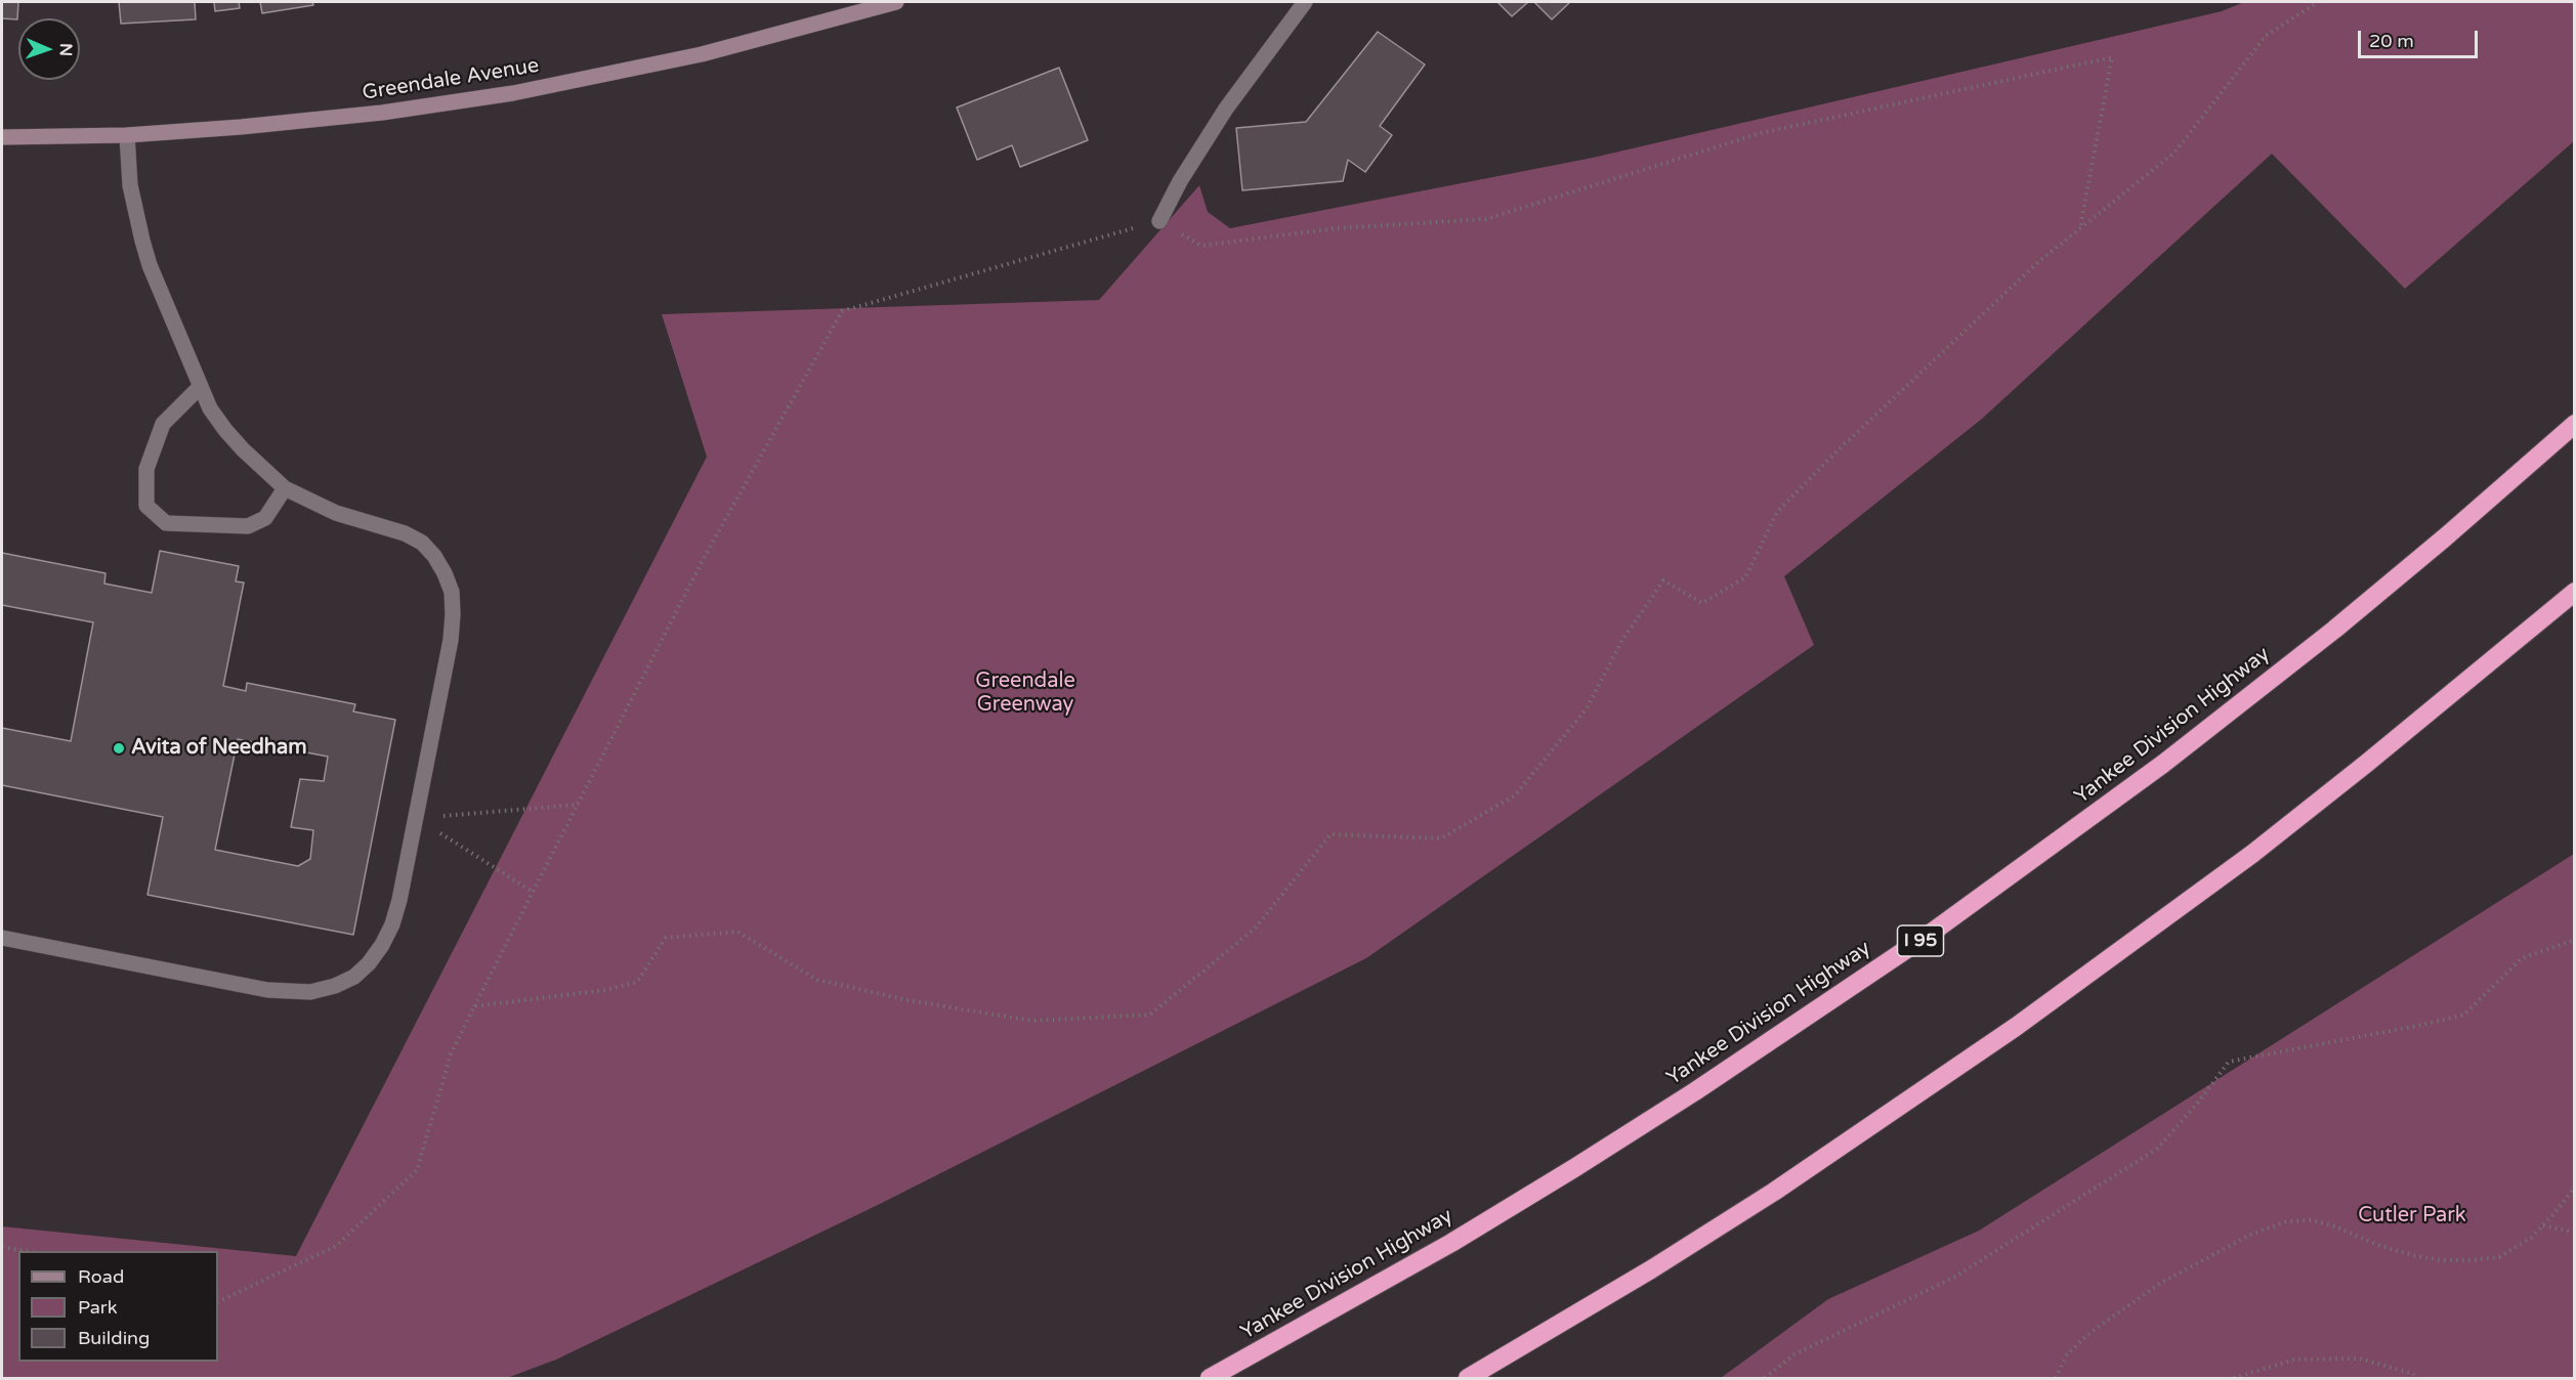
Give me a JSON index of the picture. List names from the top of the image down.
{
  "streets": {
    "highway": ["Yankee Division Highway", "I 95"],
    "main road": ["Greendale Avenue"]
  },
  "parks": ["Greendale Greenway", "Cutler Park"],
  "places": ["Avita of Needham"],
  "legend": ["Road", "Park", "Building"],
  "scale_bar": "20 m",
  "north": "right"
}
